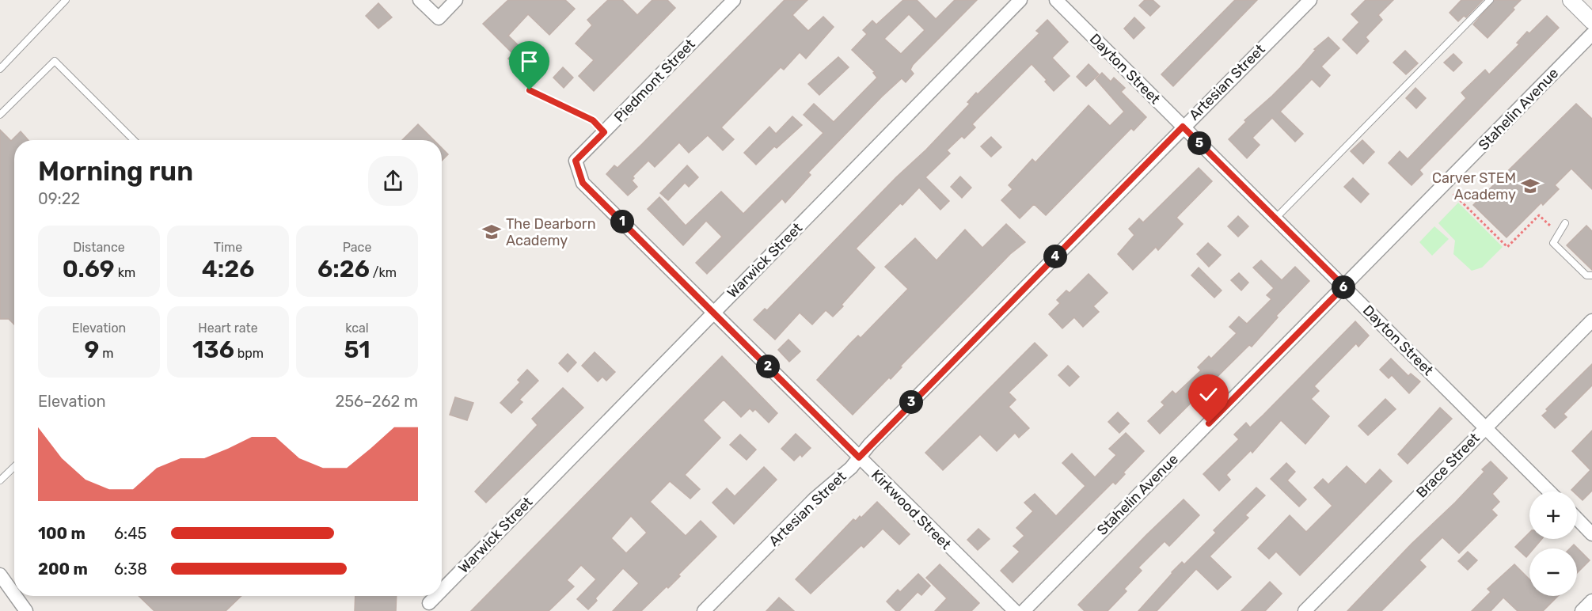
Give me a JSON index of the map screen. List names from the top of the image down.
{
  "streets": {
    "street": [
      "Dayton Street",
      "Piedmont Street",
      "Artesian Street",
      "Stahelin Avenue",
      "Warwick Street",
      "Brace Street",
      "Kirkwood Street"
    ]
  },
  "crossings": [
    ["Dayton Street", "Artesian Street"],
    ["Dayton Street", "Stahelin Avenue"],
    ["Dayton Street", "Brace Street"],
    ["Piedmont Street", "Kirkwood Street"],
    ["Artesian Street", "Kirkwood Street"],
    ["Warwick Street", "Kirkwood Street"]
  ],
  "places": {
    "school or university": ["Carver STEM Academy", "The Dearborn Academy"]
  },
  "page": {
    "pins": [
      "5",
      "1",
      "4",
      "6",
      "2",
      "3"
    ],
    "heading": ["Morning run", "09:22"],
    "stats": [
      ["Distance", "0.69 km"],
      ["Time", "4:26"],
      ["Pace", "6:26 /km"],
      ["Elevation", "9 m"],
      ["Heart rate", "136 bpm"],
      ["kcal", "51"]
    ],
    "chart": ["Elevation", "256–262 m"],
    "map_buttons": ["+", "−"],
    "list": [
      {
        "name": "100 m",
        "note": "6:45"
      },
      {
        "name": "200 m",
        "note": "6:38"
      }
    ]
  }
}
